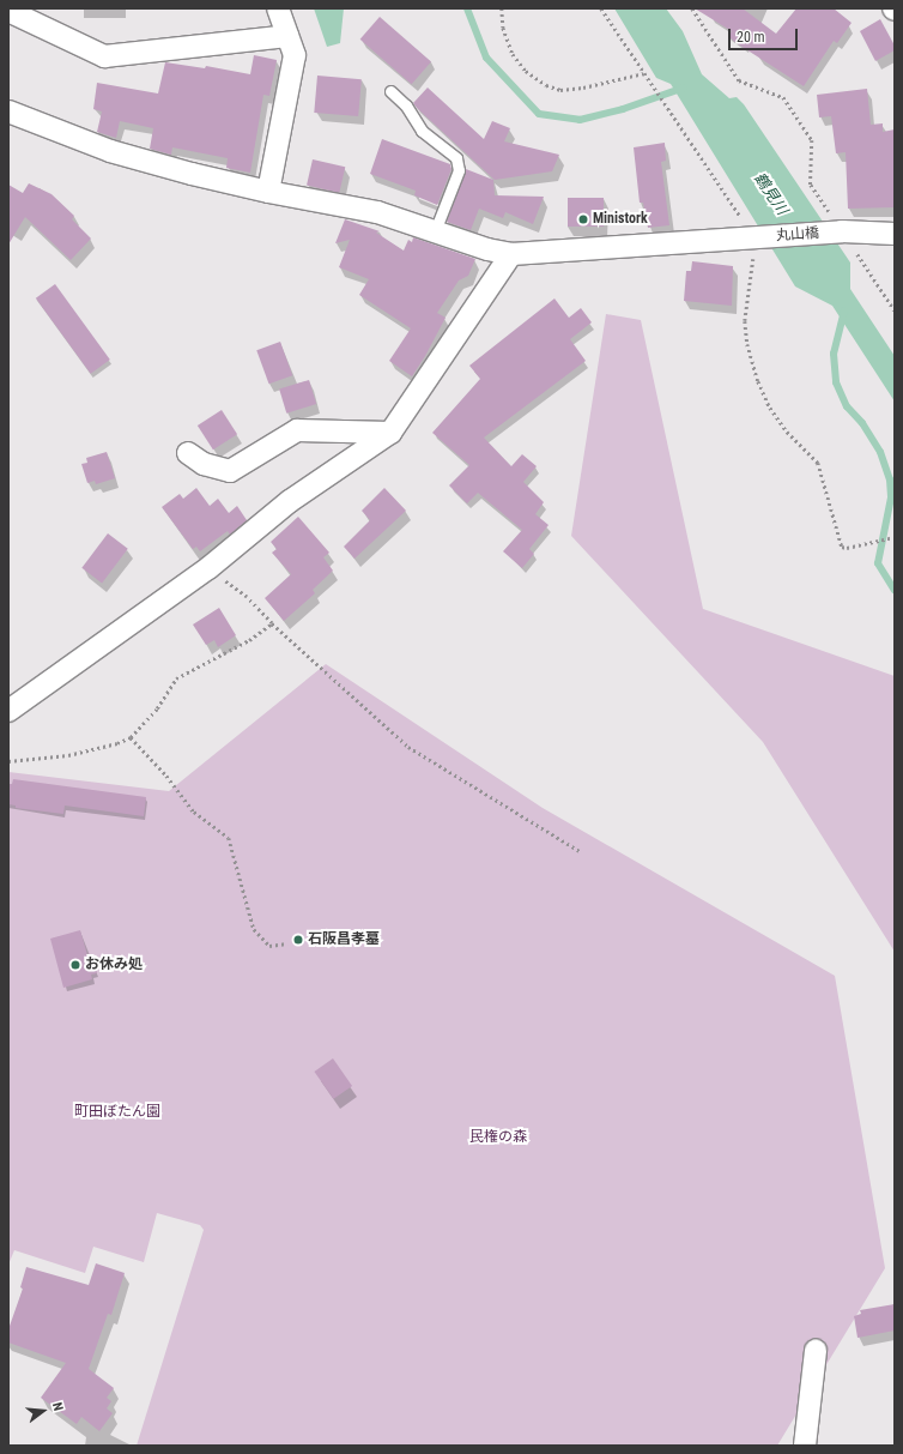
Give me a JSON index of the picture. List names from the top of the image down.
{
  "streets": {
    "street": ["丸山橋"]
  },
  "water": ["鶴見川"],
  "parks": ["町田ぼたん園", "民権の森"],
  "places": ["Ministork", "石阪昌孝墓", "お休み処"],
  "scale_bar": "20 m",
  "north": "right"
}
